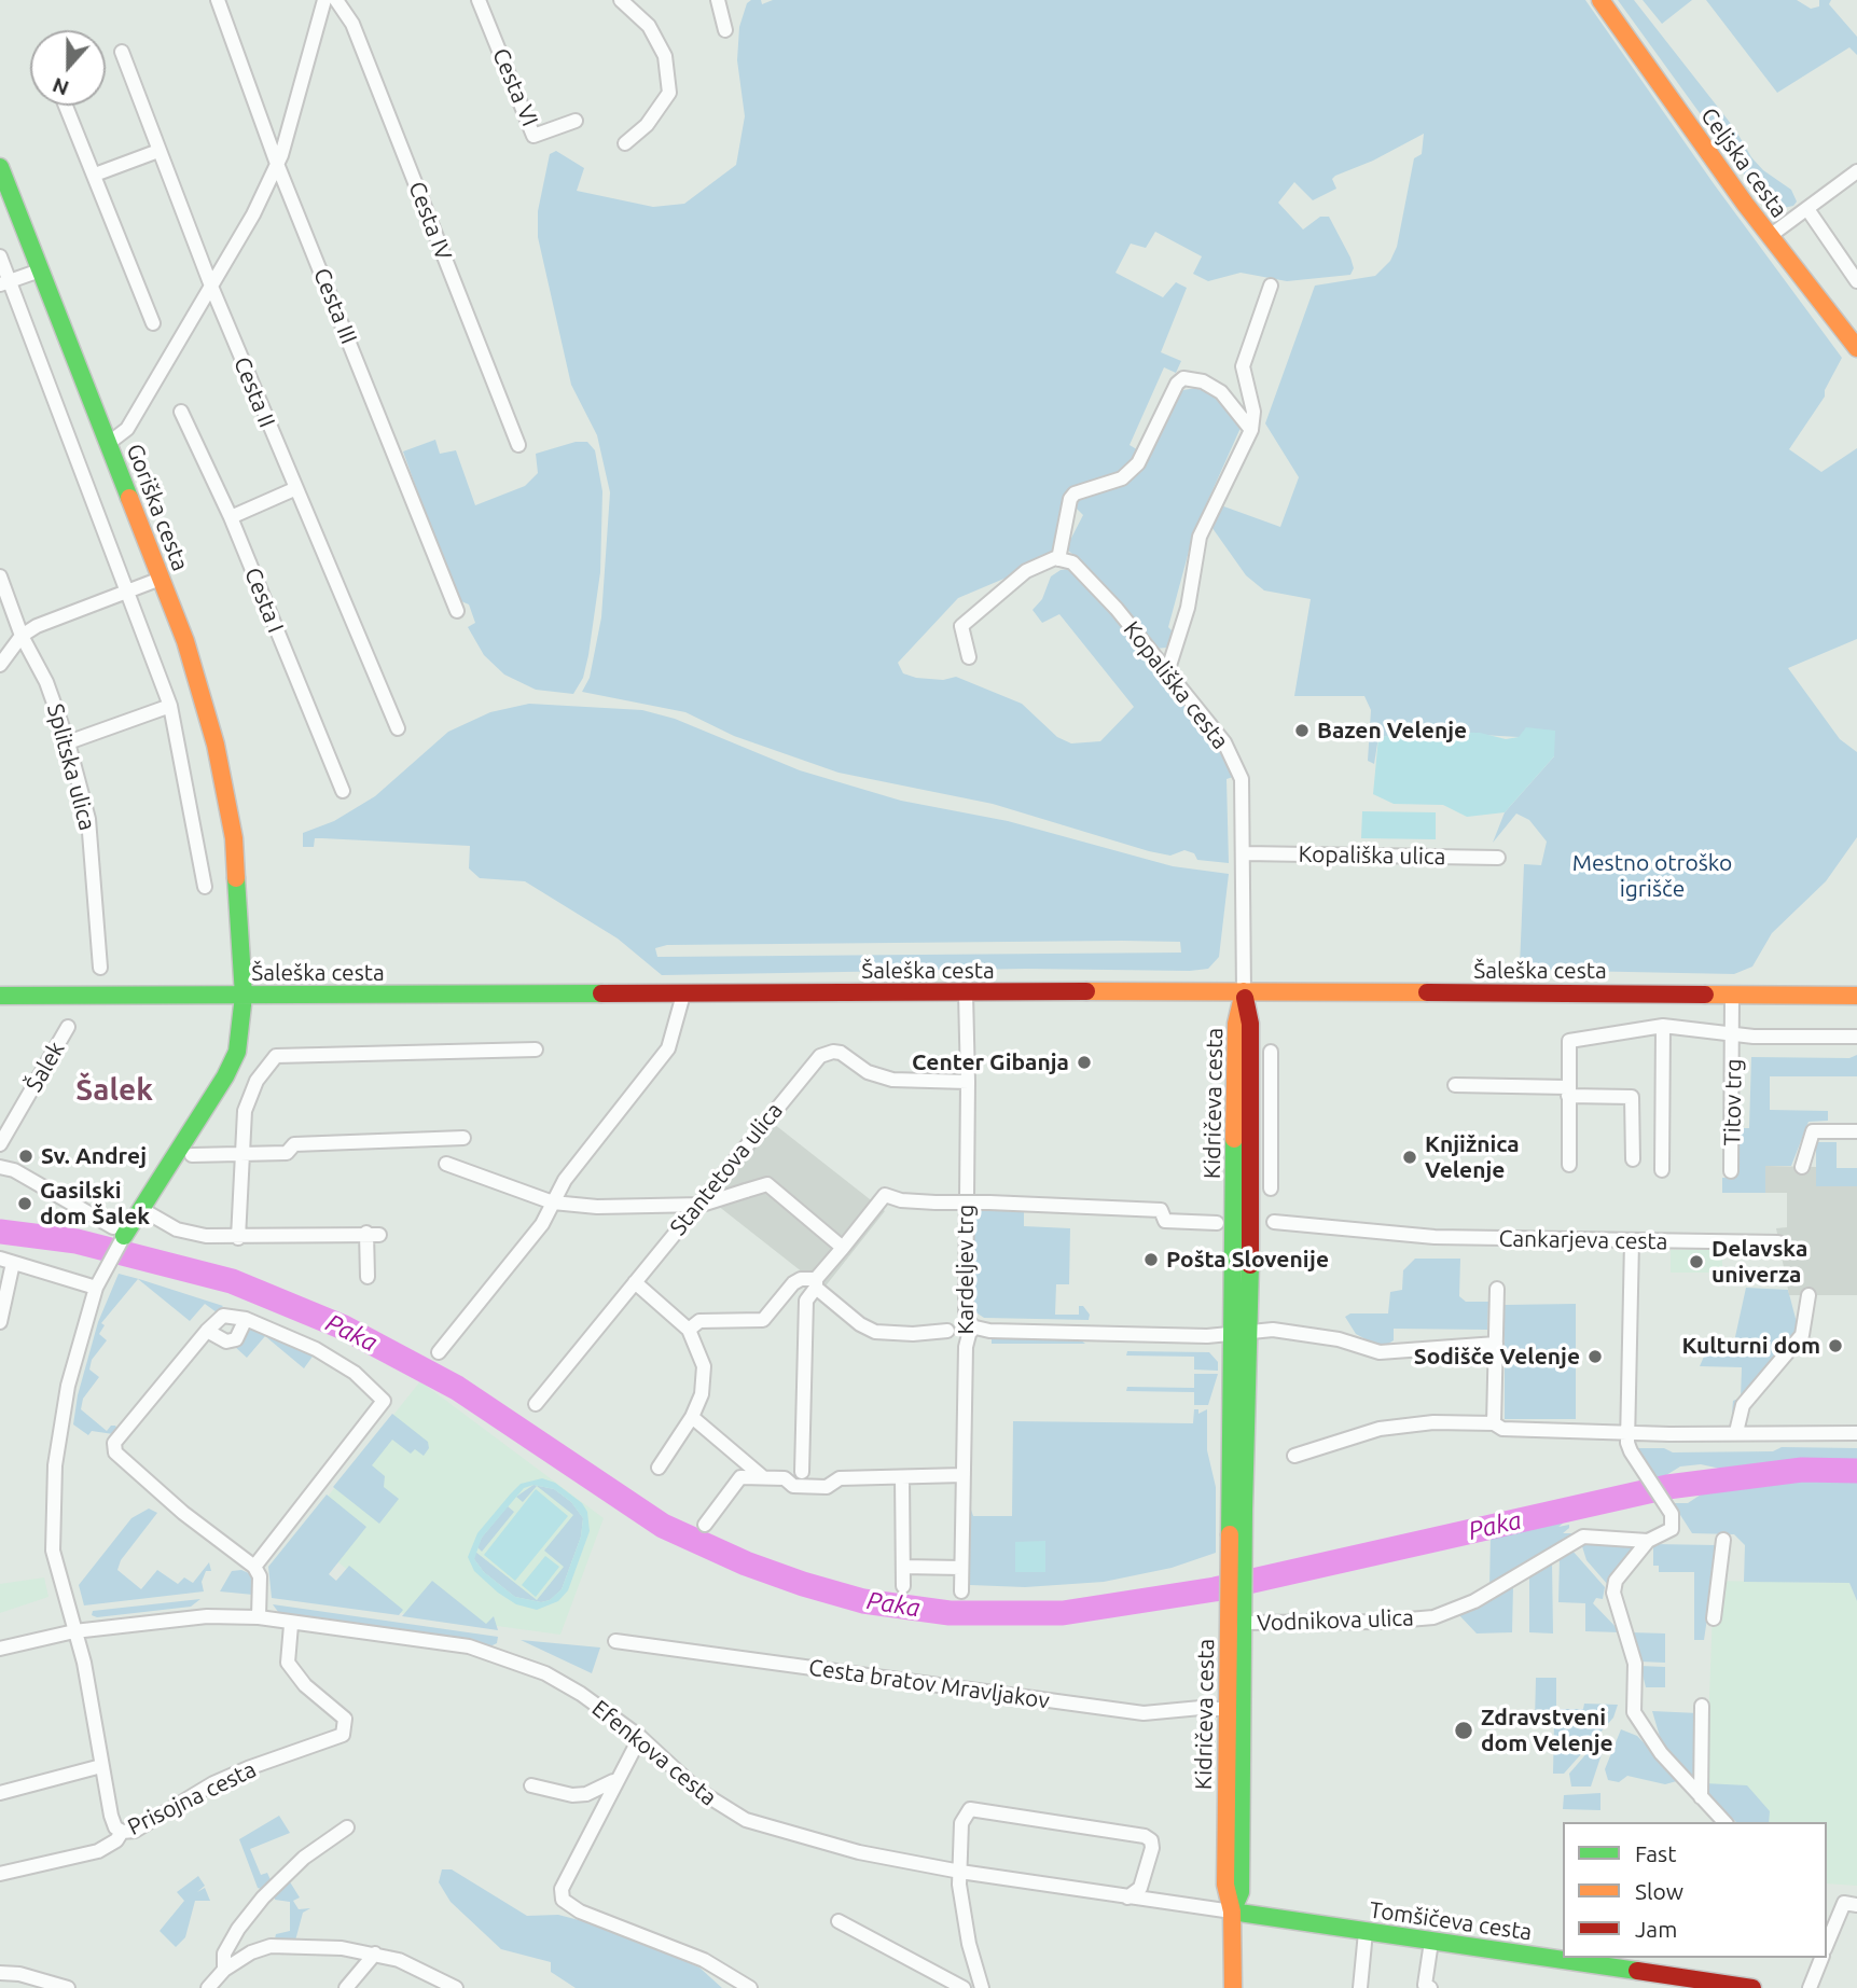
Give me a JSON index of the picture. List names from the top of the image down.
{
  "streets": {
    "main road": [
      "Celjska cesta",
      "Goriška cesta",
      "Šaleška cesta",
      "Kidričeva cesta",
      "Tomšičeva cesta"
    ],
    "street": [
      "Cesta VI",
      "Cesta IV",
      "Cesta III",
      "Cesta II",
      "Cesta I",
      "Kopališka cesta",
      "Splitska ulica",
      "Kopališka ulica",
      "Šalek",
      "Titov trg",
      "Stantetova ulica",
      "Cankarjeva cesta",
      "Kardeljev trg",
      "Vodnikova ulica",
      "Cesta bratov Mravljakov",
      "Efenkova cesta",
      "Prisojna cesta"
    ]
  },
  "crossings": [
    ["Goriška cesta", "Šaleška cesta"],
    ["Kopališka cesta", "Kopališka ulica"],
    ["Kopališka cesta", "Šaleška cesta"],
    ["Kopališka cesta", "Kidričeva cesta"],
    ["Šaleška cesta", "Titov trg"],
    ["Šaleška cesta", "Kidričeva cesta"],
    ["Šaleška cesta", "Kardeljev trg"],
    ["Kidričeva cesta", "Vodnikova ulica"],
    ["Kidričeva cesta", "Cesta bratov Mravljakov"],
    ["Kidričeva cesta", "Efenkova cesta"],
    ["Kidričeva cesta", "Tomšičeva cesta"],
    ["Stantetova ulica", "Kardeljev trg"],
    ["Efenkova cesta", "Prisojna cesta"],
    ["Efenkova cesta", "Tomšičeva cesta"]
  ],
  "districts": ["Šalek"],
  "water": ["Paka"],
  "parks": ["Mestno otroško igrišče"],
  "places": [
    "Bazen Velenje",
    "Center Gibanja",
    "Sv. Andrej",
    "Knjižnica Velenje",
    "Gasilski dom Šalek",
    "Pošta Slovenije",
    "Delavska univerza",
    "Kulturni dom",
    "Sodišče Velenje",
    "Zdravstveni dom Velenje"
  ],
  "legend": ["Fast", "Slow", "Jam"],
  "north": "bottom"
}
